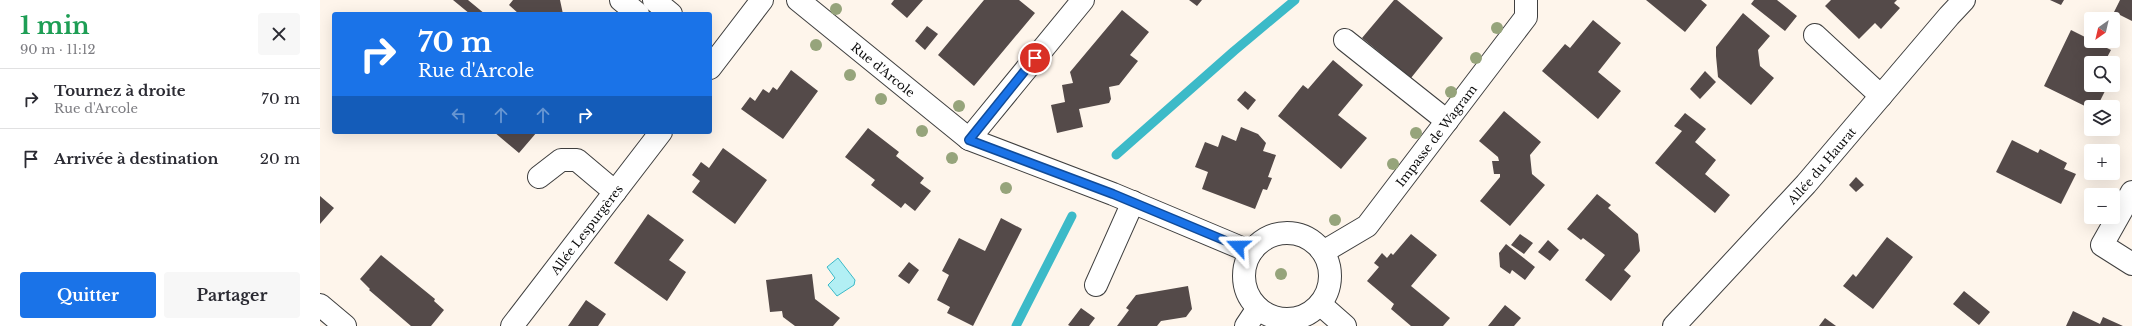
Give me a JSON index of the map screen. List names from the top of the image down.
{
  "streets": {
    "street": [
      "Rue d'Arcole",
      "Impasse de Wagram",
      "Allée du Haurat",
      "Allée Lespurgères"
    ]
  },
  "crossings": [
    ["Rue d'Arcole", "Impasse de Wagram"]
  ],
  "north": "bottom left",
  "page": {
    "heading": ["1 min", "90 m · 11:12"],
    "map_buttons": ["+", "−"],
    "turn": ["70 m", "Rue d'Arcole"],
    "list": [
      {
        "name": "Tournez à droite",
        "note": "Rue d'Arcole",
        "value": "70 m"
      },
      {
        "name": "Arrivée à destination",
        "value": "20 m"
      }
    ],
    "buttons": ["Quitter", "Partager"]
  }
}
